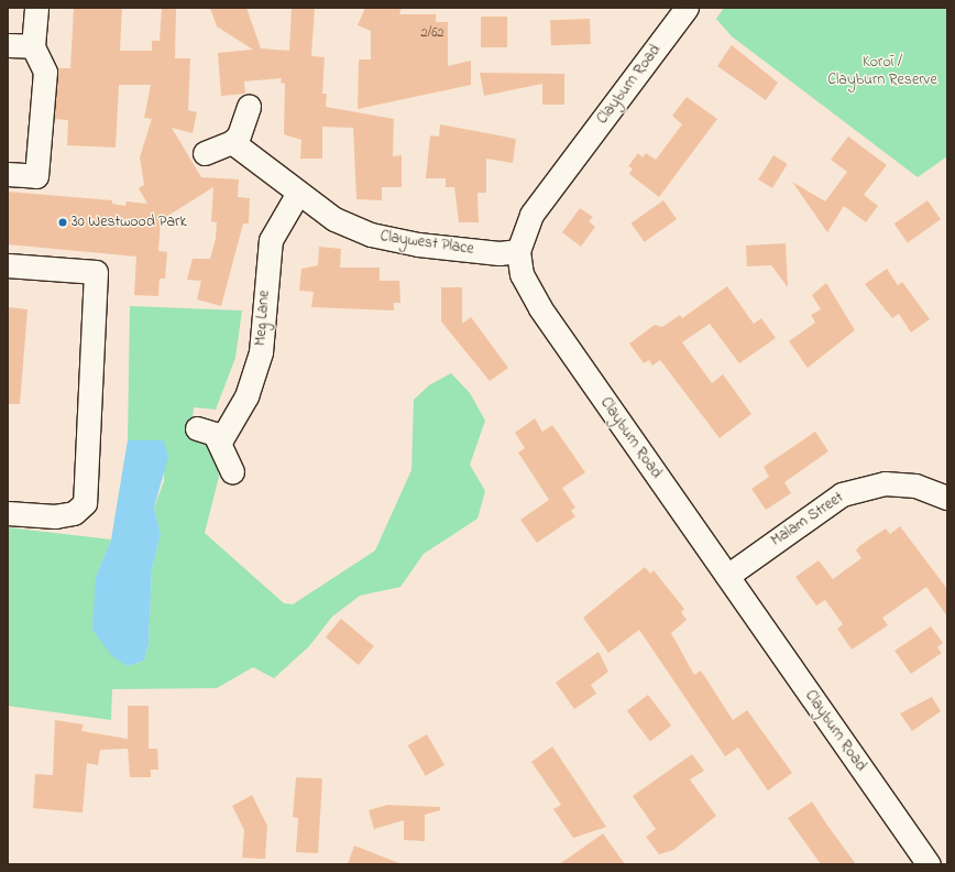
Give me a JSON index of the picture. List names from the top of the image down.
{
  "streets": {
    "street": [
      "Clayburn Road",
      "Claywest Place",
      "Meg Lane",
      "Malam Street"
    ]
  },
  "crossings": [
    ["Clayburn Road", "Claywest Place"],
    ["Clayburn Road", "Malam Street"],
    ["Claywest Place", "Meg Lane"]
  ],
  "parks": ["Koroī / Clayburn Reserve"],
  "places": ["30 Westwood Park"],
  "house_numbers": ["2/62"]
}
